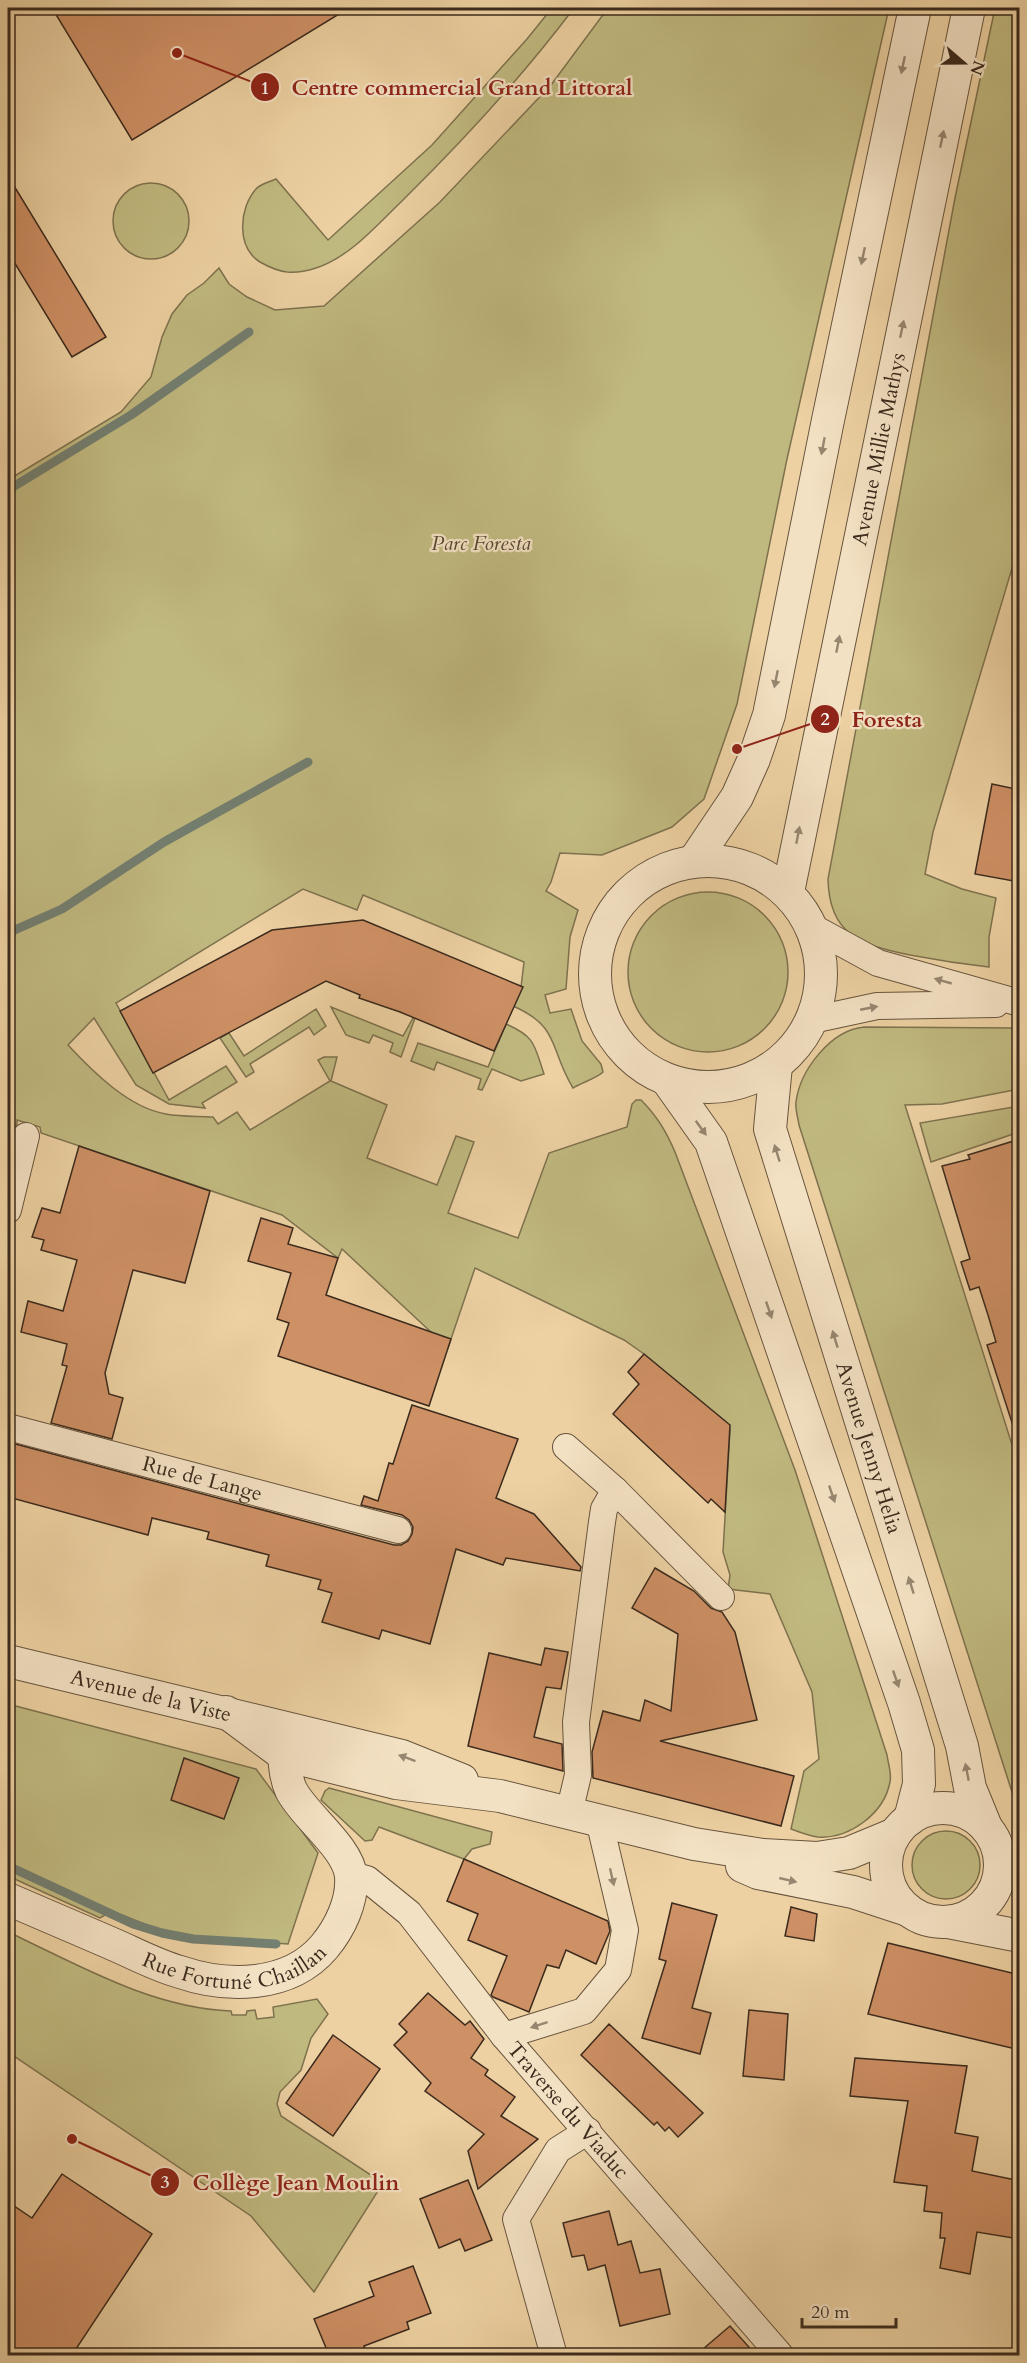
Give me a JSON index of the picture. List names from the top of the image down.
{
  "streets": {
    "street": [
      "Avenue Millie Mathys",
      "Avenue Jenny Helia",
      "Rue de Lange",
      "Avenue de la Viste",
      "Rue Fortuné Chaillan",
      "Traverse du Viaduc"
    ]
  },
  "crossings": [
    ["Rue Fortuné Chaillan", "Traverse du Viaduc"]
  ],
  "parks": ["Parc Foresta"],
  "places": ["Centre commercial Grand Littoral", "Foresta", "Collège Jean Moulin"],
  "scale_bar": "20 m",
  "north": "right"
}
